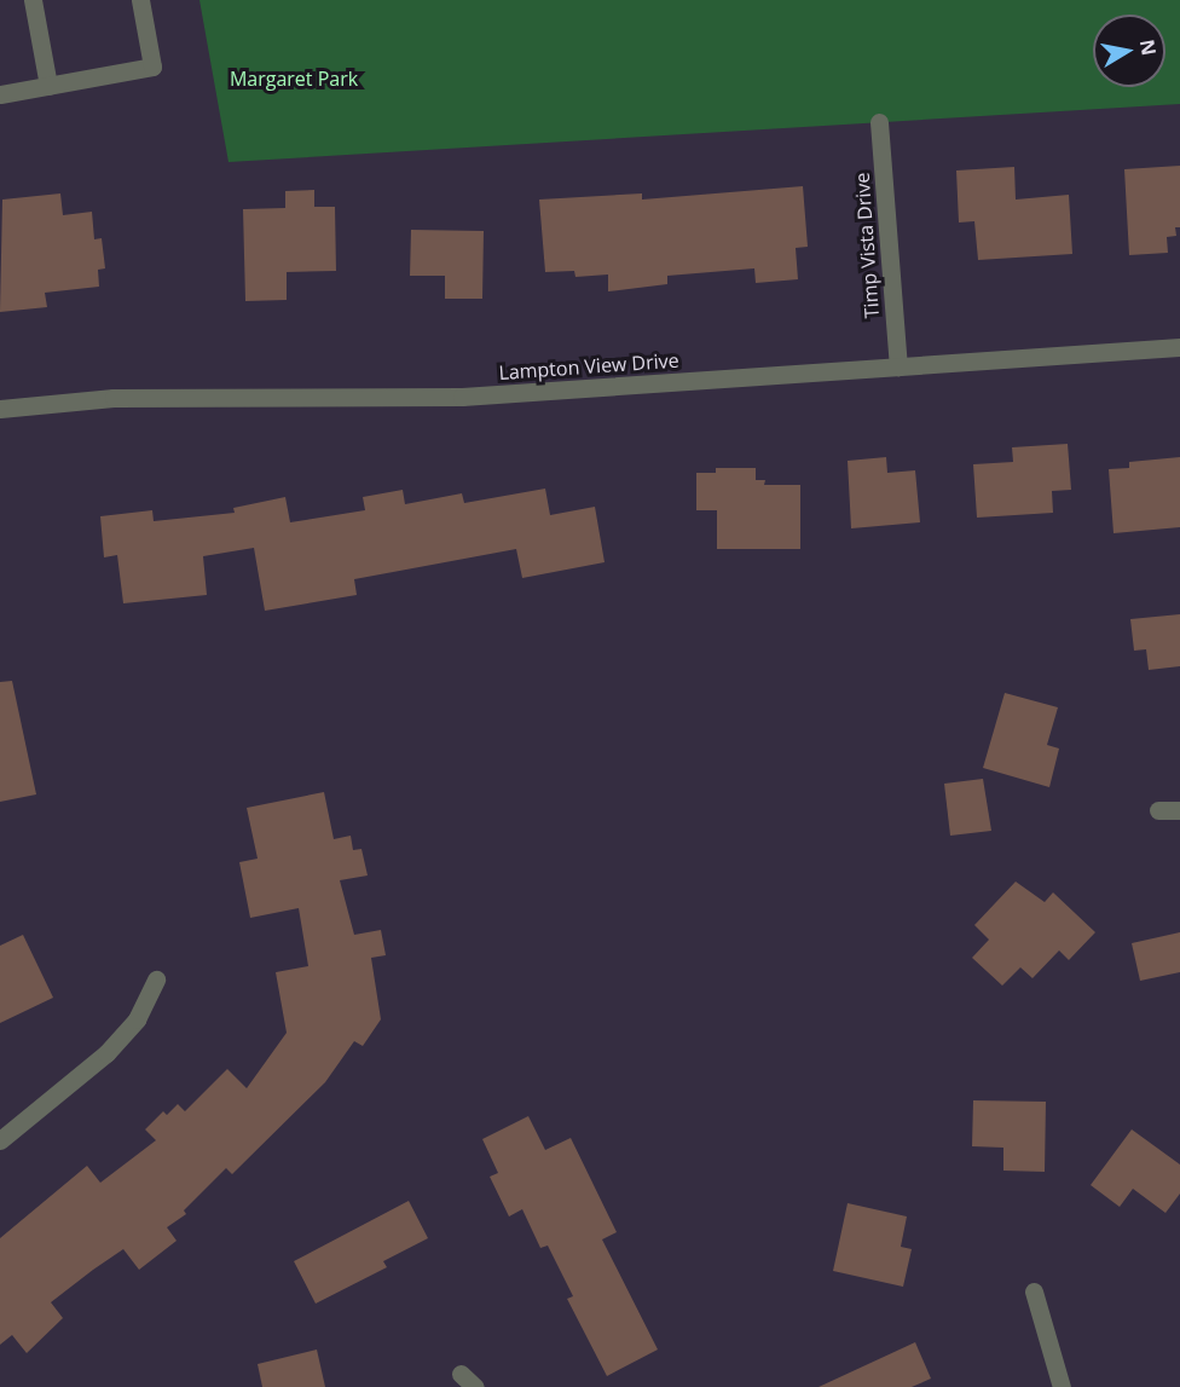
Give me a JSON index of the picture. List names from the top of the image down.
{
  "streets": {
    "street": ["Timp Vista Drive", "Lampton View Drive"]
  },
  "crossings": [
    ["Timp Vista Drive", "Lampton View Drive"]
  ],
  "parks": ["Margaret Park"],
  "north": "right"
}
